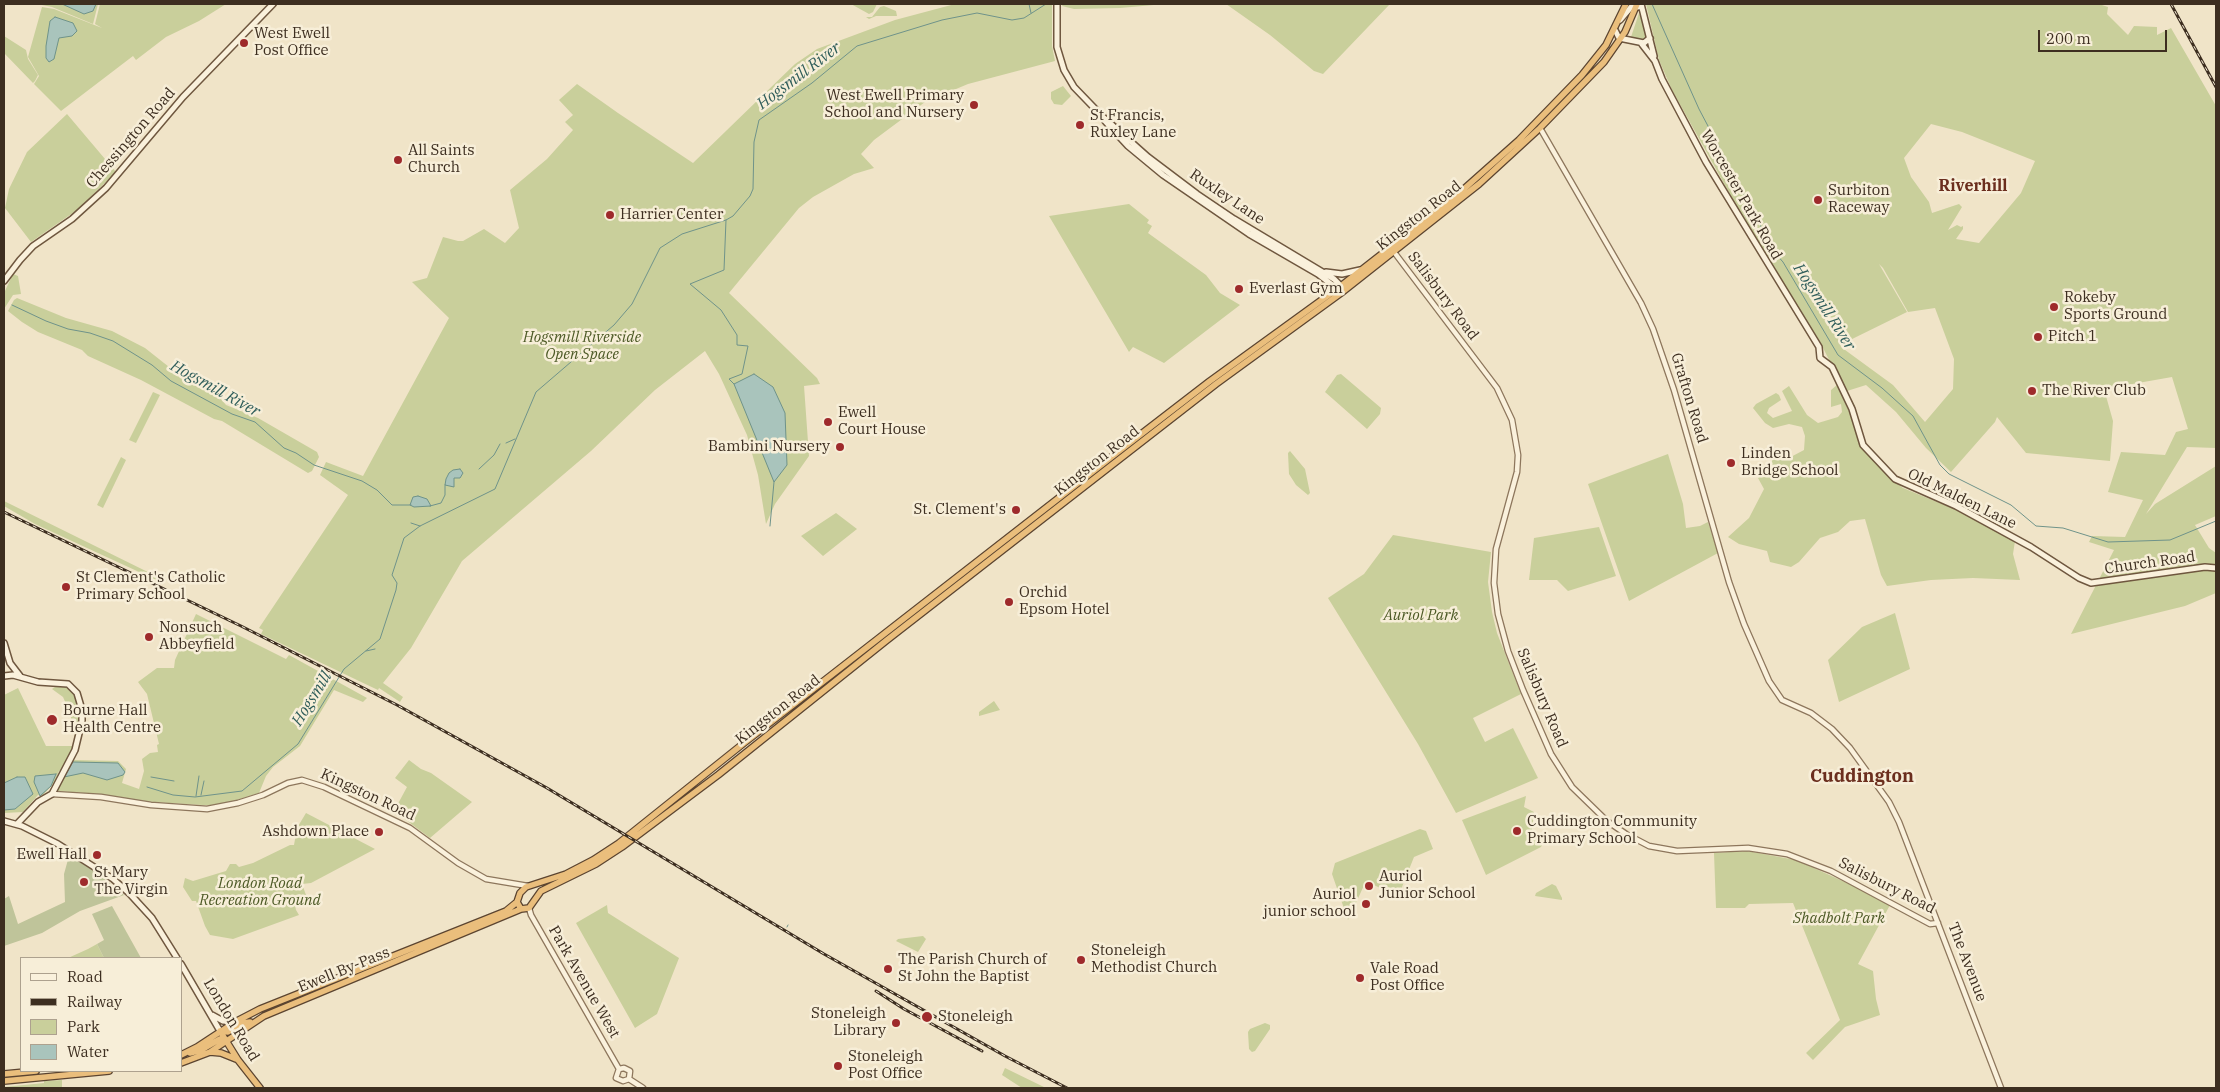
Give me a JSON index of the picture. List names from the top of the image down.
{
  "streets": {
    "highway": ["Kingston Road", "Ewell By-Pass", "London Road"],
    "main road": [
      "Chessington Road",
      "Worcester Park Road",
      "Ruxley Lane",
      "Old Malden Lane",
      "Church Road"
    ],
    "street": [
      "Salisbury Road",
      "Grafton Road",
      "The Avenue",
      "Park Avenue West"
    ]
  },
  "crossings": [
    ["Worcester Park Road", "Old Malden Lane"],
    ["Ruxley Lane", "Kingston Road"],
    ["Kingston Road", "Salisbury Road"],
    ["Kingston Road", "Grafton Road"],
    ["Kingston Road", "Ewell By-Pass"],
    ["Kingston Road", "Park Avenue West"],
    ["Salisbury Road", "The Avenue"],
    ["Grafton Road", "The Avenue"],
    ["Old Malden Lane", "Church Road"],
    ["Ewell By-Pass", "Park Avenue West"],
    ["Ewell By-Pass", "London Road"]
  ],
  "districts": ["Riverhill", "Cuddington"],
  "water": ["Hogsmill River", "Hogsmill"],
  "parks": [
    "Hogsmill Riverside Open Space",
    "Auriol Park",
    "London Road Recreation Ground",
    "Shadbolt Park"
  ],
  "places": [
    "West Ewell Post Office",
    "West Ewell Primary School and Nursery",
    "St Francis, Ruxley Lane",
    "All Saints Church",
    "Surbiton Raceway",
    "Harrier Center",
    "Everlast Gym",
    "Rokeby Sports Ground",
    "Pitch 1",
    "The River Club",
    "Ewell Court House",
    "Bambini Nursery",
    "Linden Bridge School",
    "St. Clement's",
    "St Clement's Catholic Primary School",
    "Orchid Epsom Hotel",
    "Nonsuch Abbeyfield",
    "Bourne Hall Health Centre",
    "Cuddington Community Primary School",
    "Ashdown Place",
    "Ewell Hall",
    "St Mary The Virgin",
    "Auriol Junior School",
    "Auriol junior school",
    "Stoneleigh Methodist Church",
    "The Parish Church of St John the Baptist",
    "Vale Road Post Office",
    "Stoneleigh",
    "Stoneleigh Library",
    "Stoneleigh Post Office"
  ],
  "legend": [
    "Road",
    "Railway",
    "Park",
    "Water"
  ],
  "scale_bar": "200 m"
}
